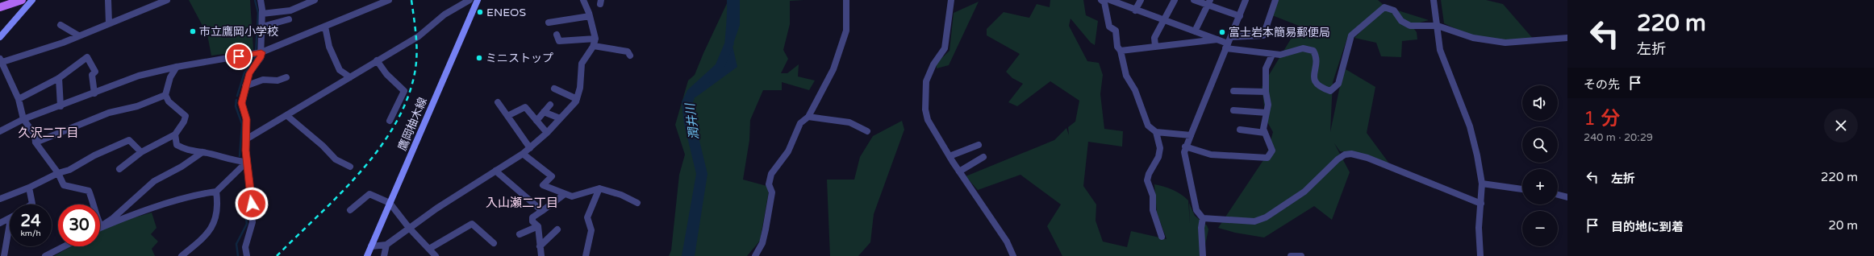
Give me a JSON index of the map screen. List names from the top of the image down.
{
  "streets": {
    "main road": ["鷹岡柚木線"]
  },
  "districts": ["久沢二丁目", "入山瀬二丁目"],
  "water": ["潤井川"],
  "places": [
    "ENEOS",
    "市立鷹岡小学校",
    "富士岩本簡易郵便局",
    "ミニストップ"
  ],
  "page": {
    "turn": ["220 m", "左折"],
    "then": "その先",
    "map_buttons": ["+", "−"],
    "heading": ["1 分", "240 m · 20:29"],
    "list": [
      {
        "name": "左折",
        "value": "220 m"
      },
      {
        "name": "目的地に到着",
        "value": "20 m"
      }
    ],
    "speed": "24 km/h",
    "limit": "30"
  }
}
